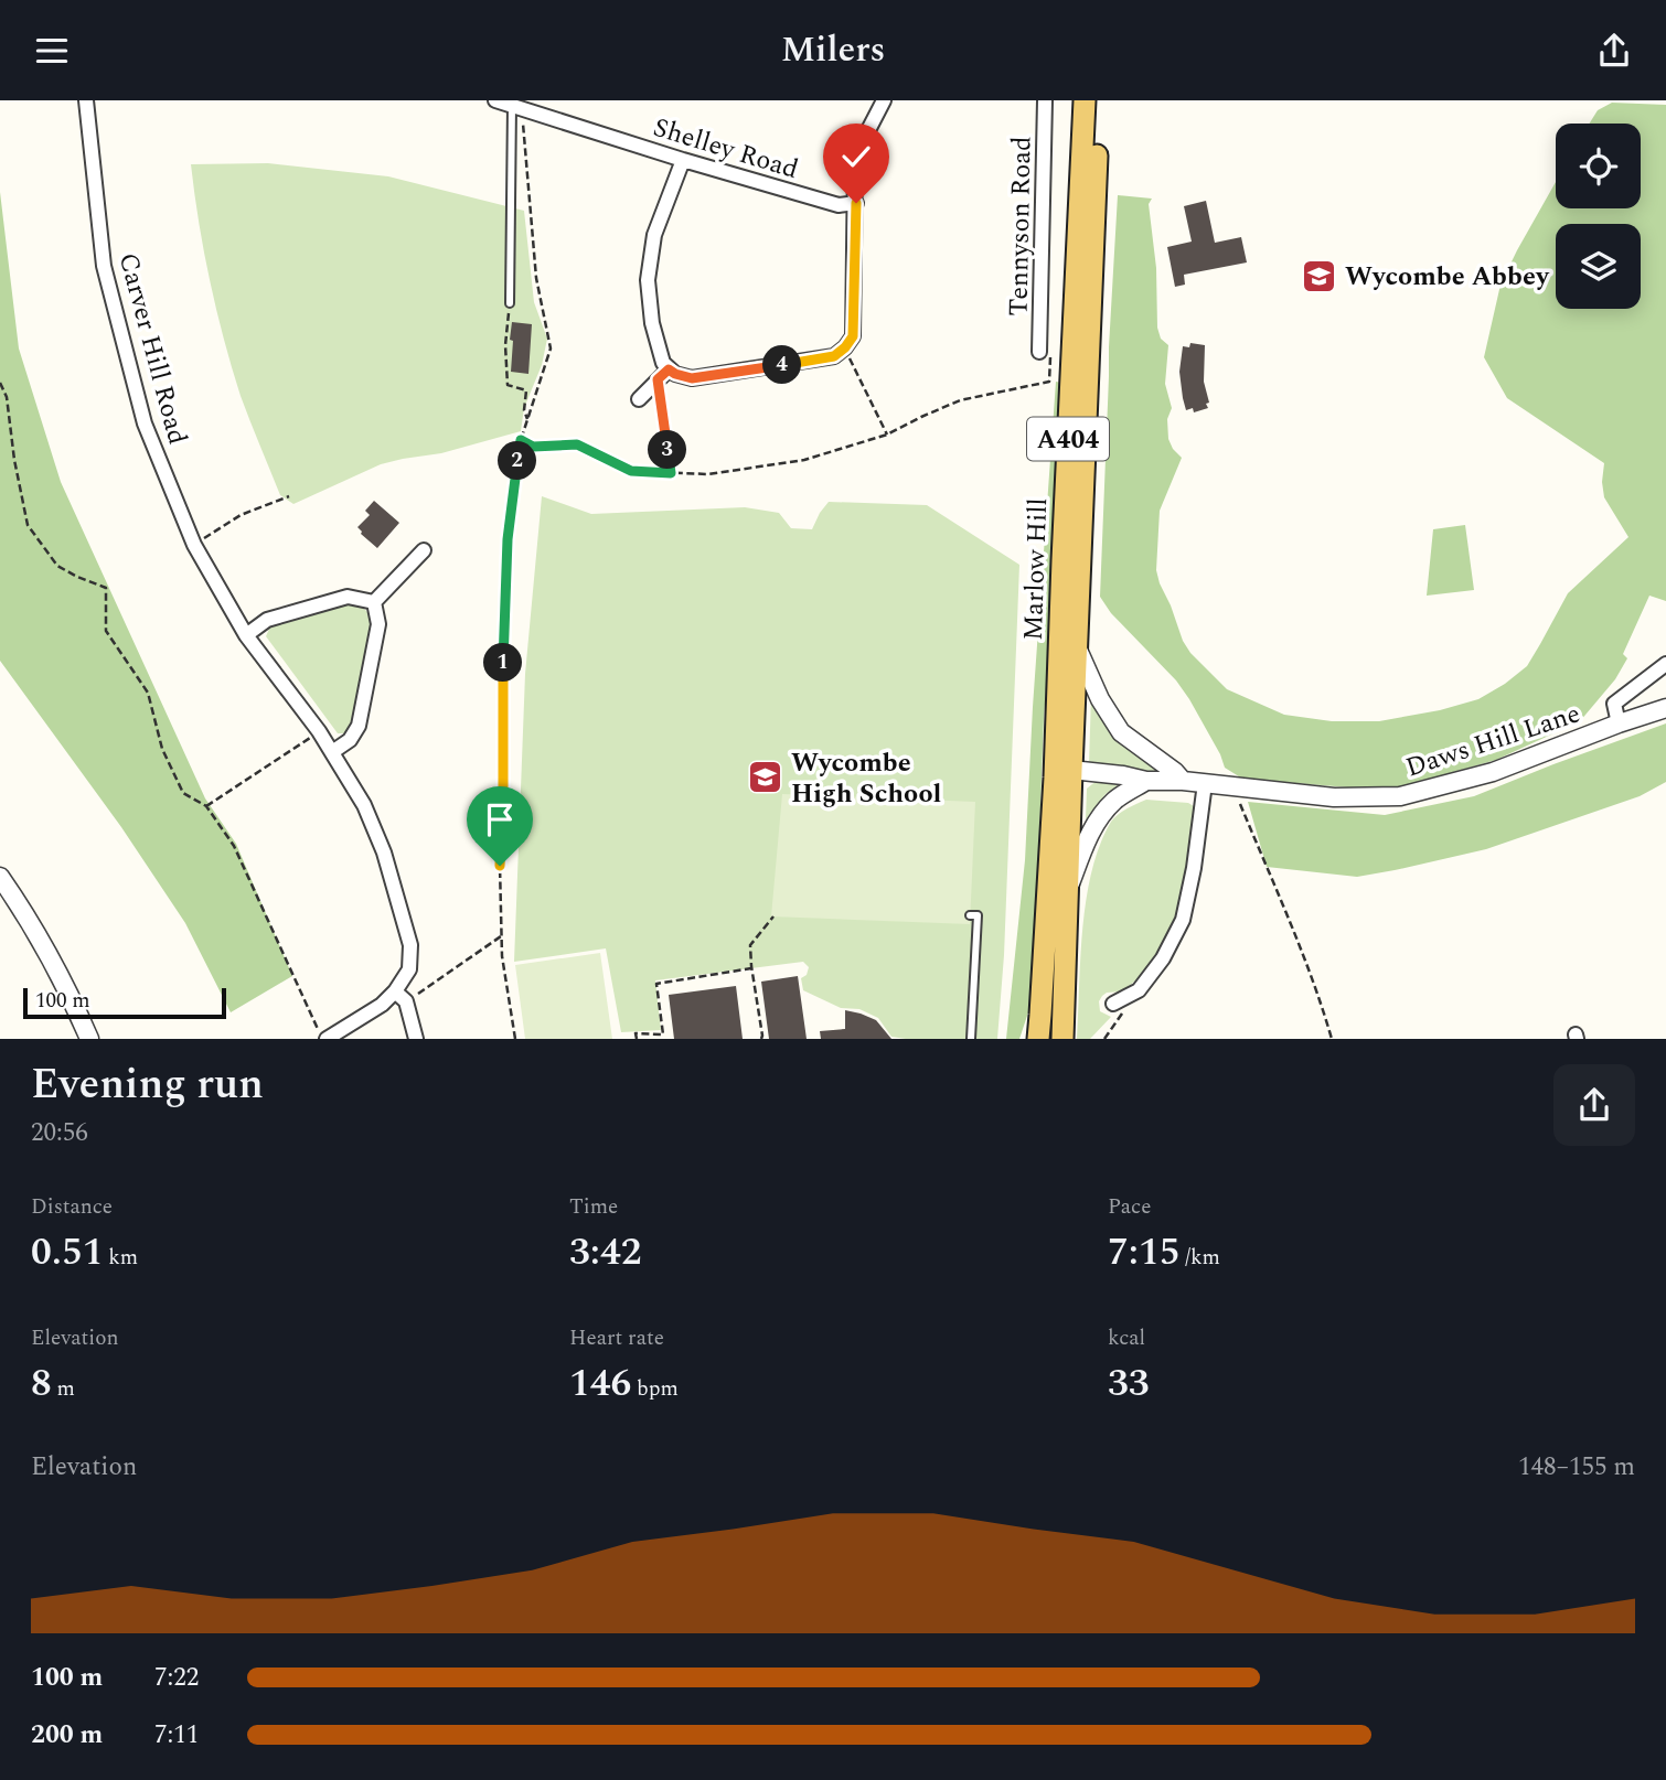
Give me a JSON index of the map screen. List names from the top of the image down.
{
  "streets": {
    "main road": ["A404", "Marlow Hill"],
    "street": [
      "Shelley Road",
      "Tennyson Road",
      "Carver Hill Road",
      "Daws Hill Lane"
    ]
  },
  "crossings": [
    ["Marlow Hill", "Daws Hill Lane"]
  ],
  "places": {
    "school or university": ["Wycombe Abbey", "Wycombe High School"]
  },
  "scale_bar": "100 m",
  "page": {
    "header": "Milers",
    "pins": [
      "4",
      "3",
      "2",
      "1"
    ],
    "scale": "100 m",
    "heading": ["Evening run", "20:56"],
    "stats": [
      ["Distance", "0.51 km"],
      ["Time", "3:42"],
      ["Pace", "7:15 /km"],
      ["Elevation", "8 m"],
      ["Heart rate", "146 bpm"],
      ["kcal", "33"]
    ],
    "chart": ["Elevation", "148–155 m"],
    "list": [
      {
        "name": "100 m",
        "note": "7:22"
      },
      {
        "name": "200 m",
        "note": "7:11"
      }
    ]
  }
}
